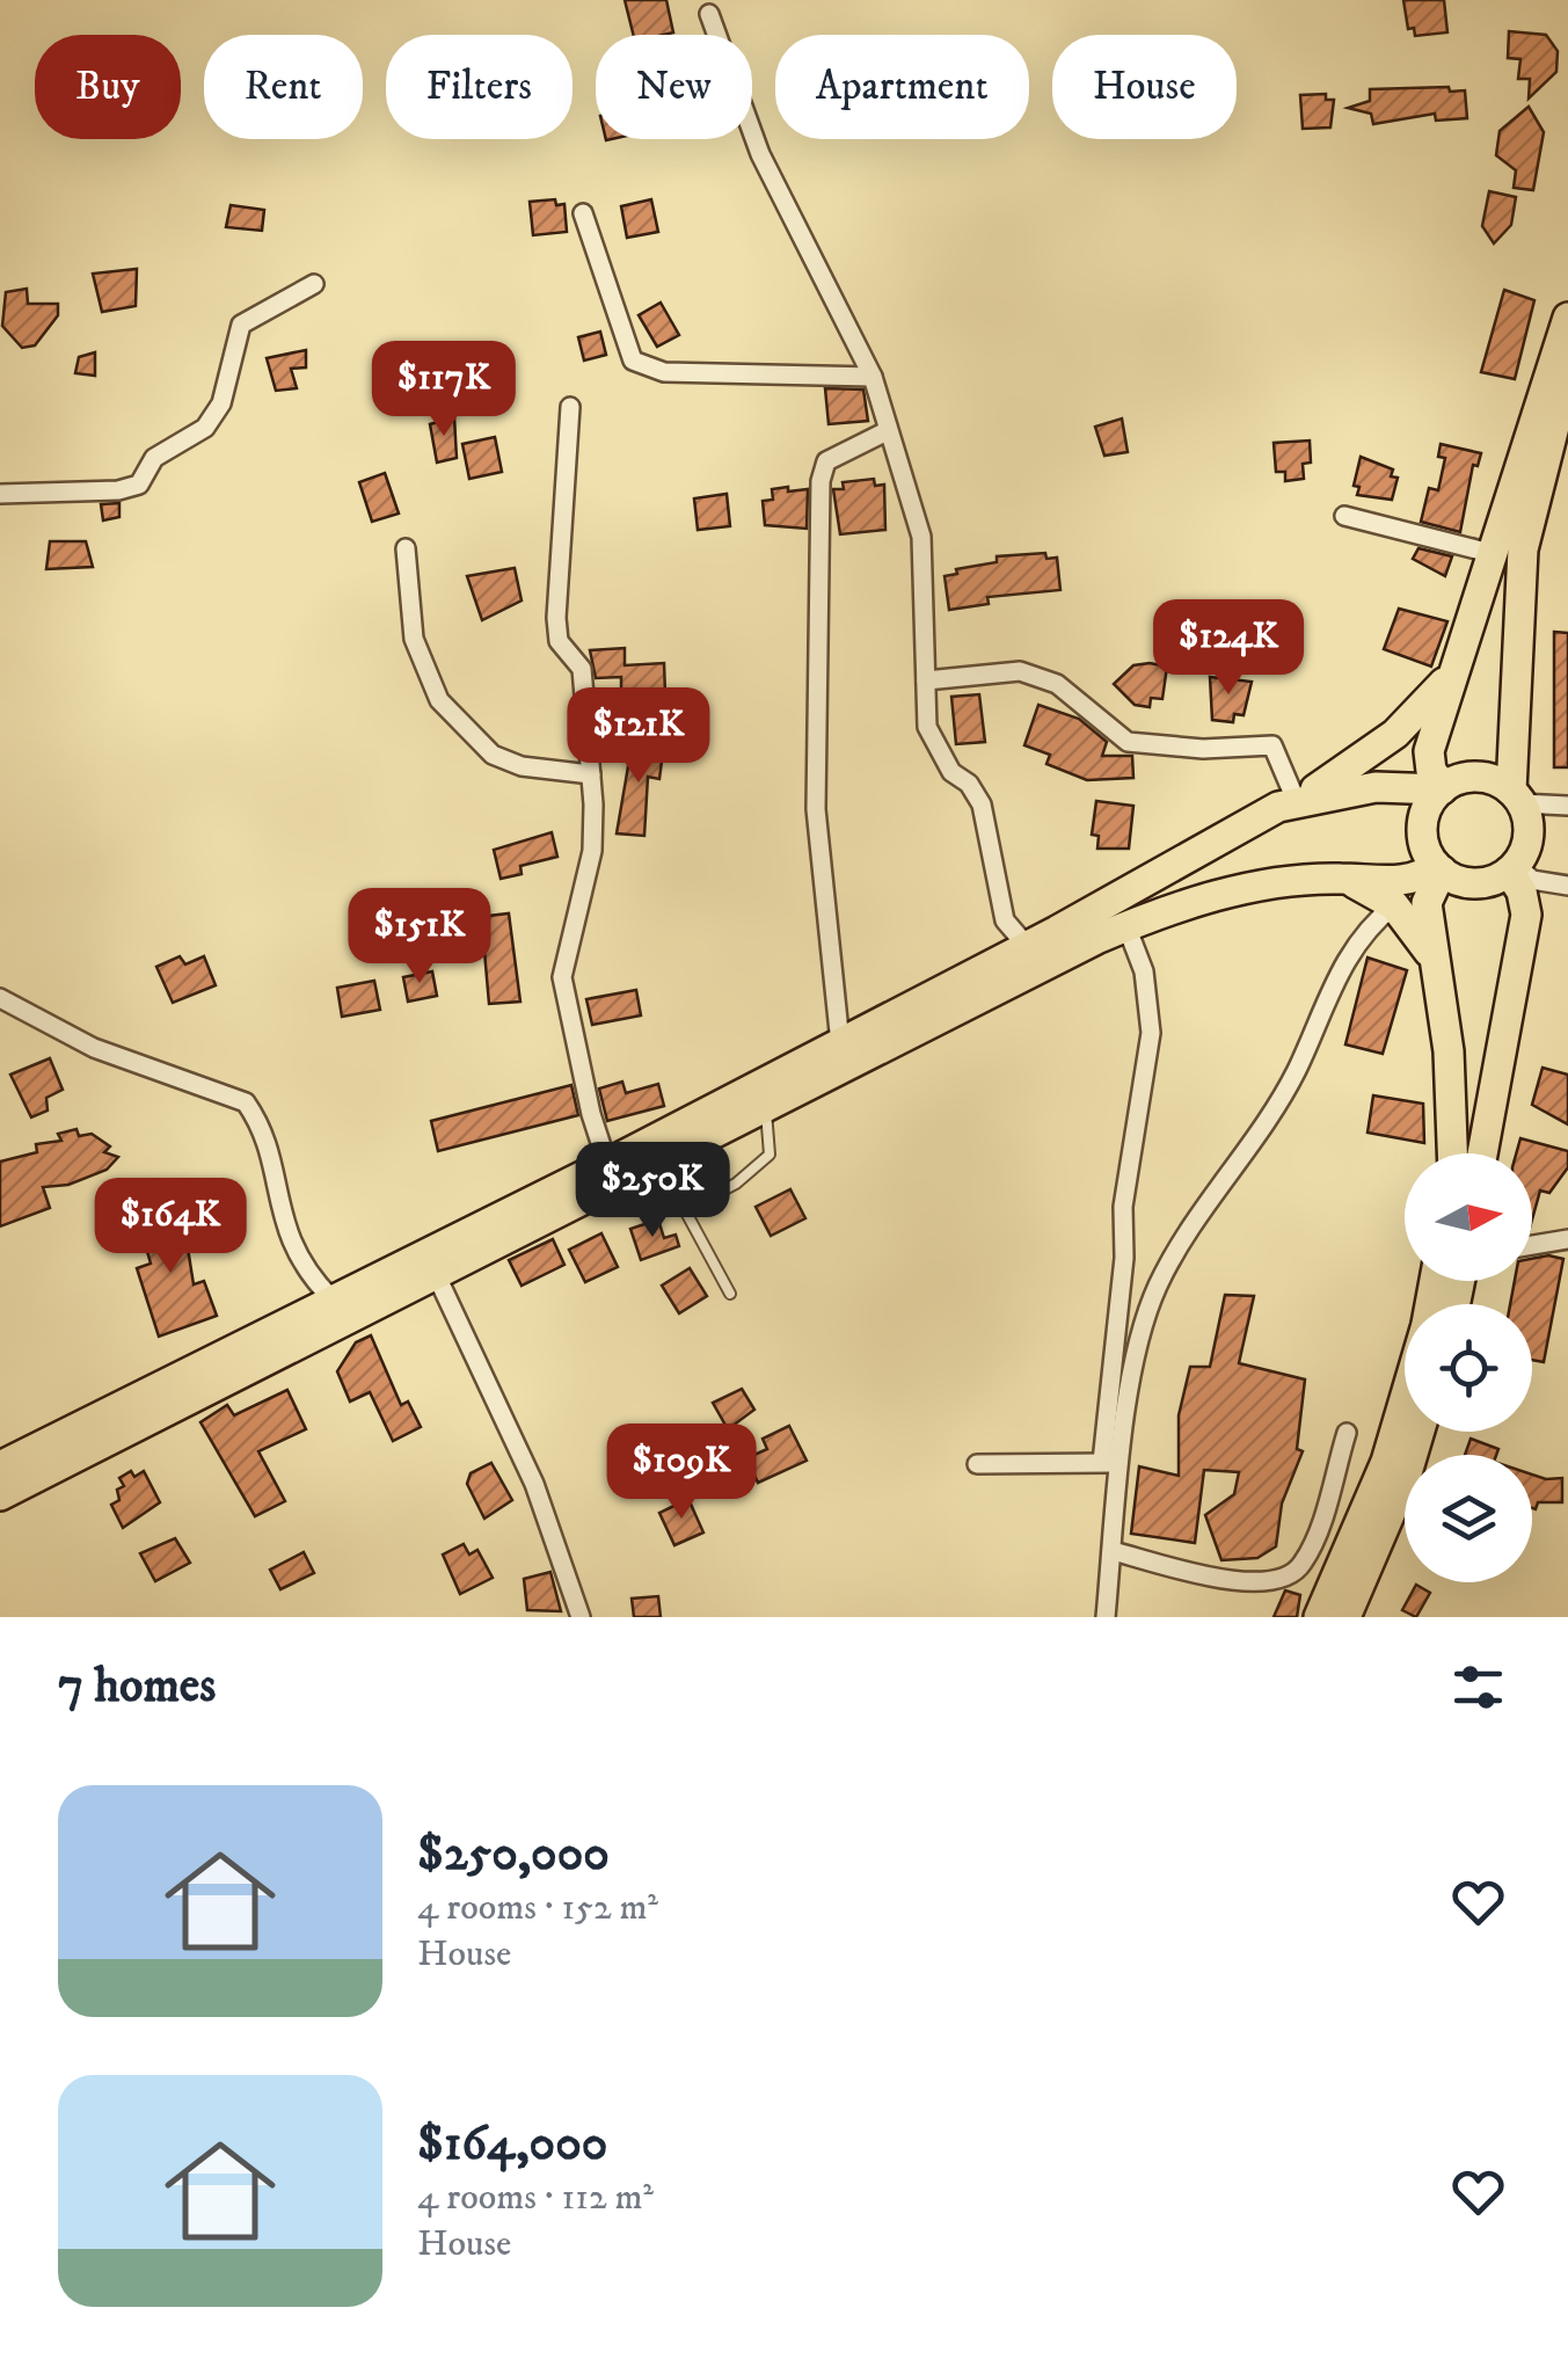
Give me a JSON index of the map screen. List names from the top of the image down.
{
  "north": "right",
  "page": {
    "chip": [
      "Buy",
      "Rent",
      "Filters",
      "New",
      "Apartment",
      "House"
    ],
    "price": [
      "$117K",
      "$124K",
      "$121K",
      "$151K",
      "$250K",
      "$164K",
      "$109K"
    ],
    "heading": "7 homes",
    "list": [
      {
        "name": "$250,000",
        "note": "4 rooms · 152 m² · House"
      },
      {
        "name": "$164,000",
        "note": "4 rooms · 112 m² · House"
      }
    ]
  }
}
